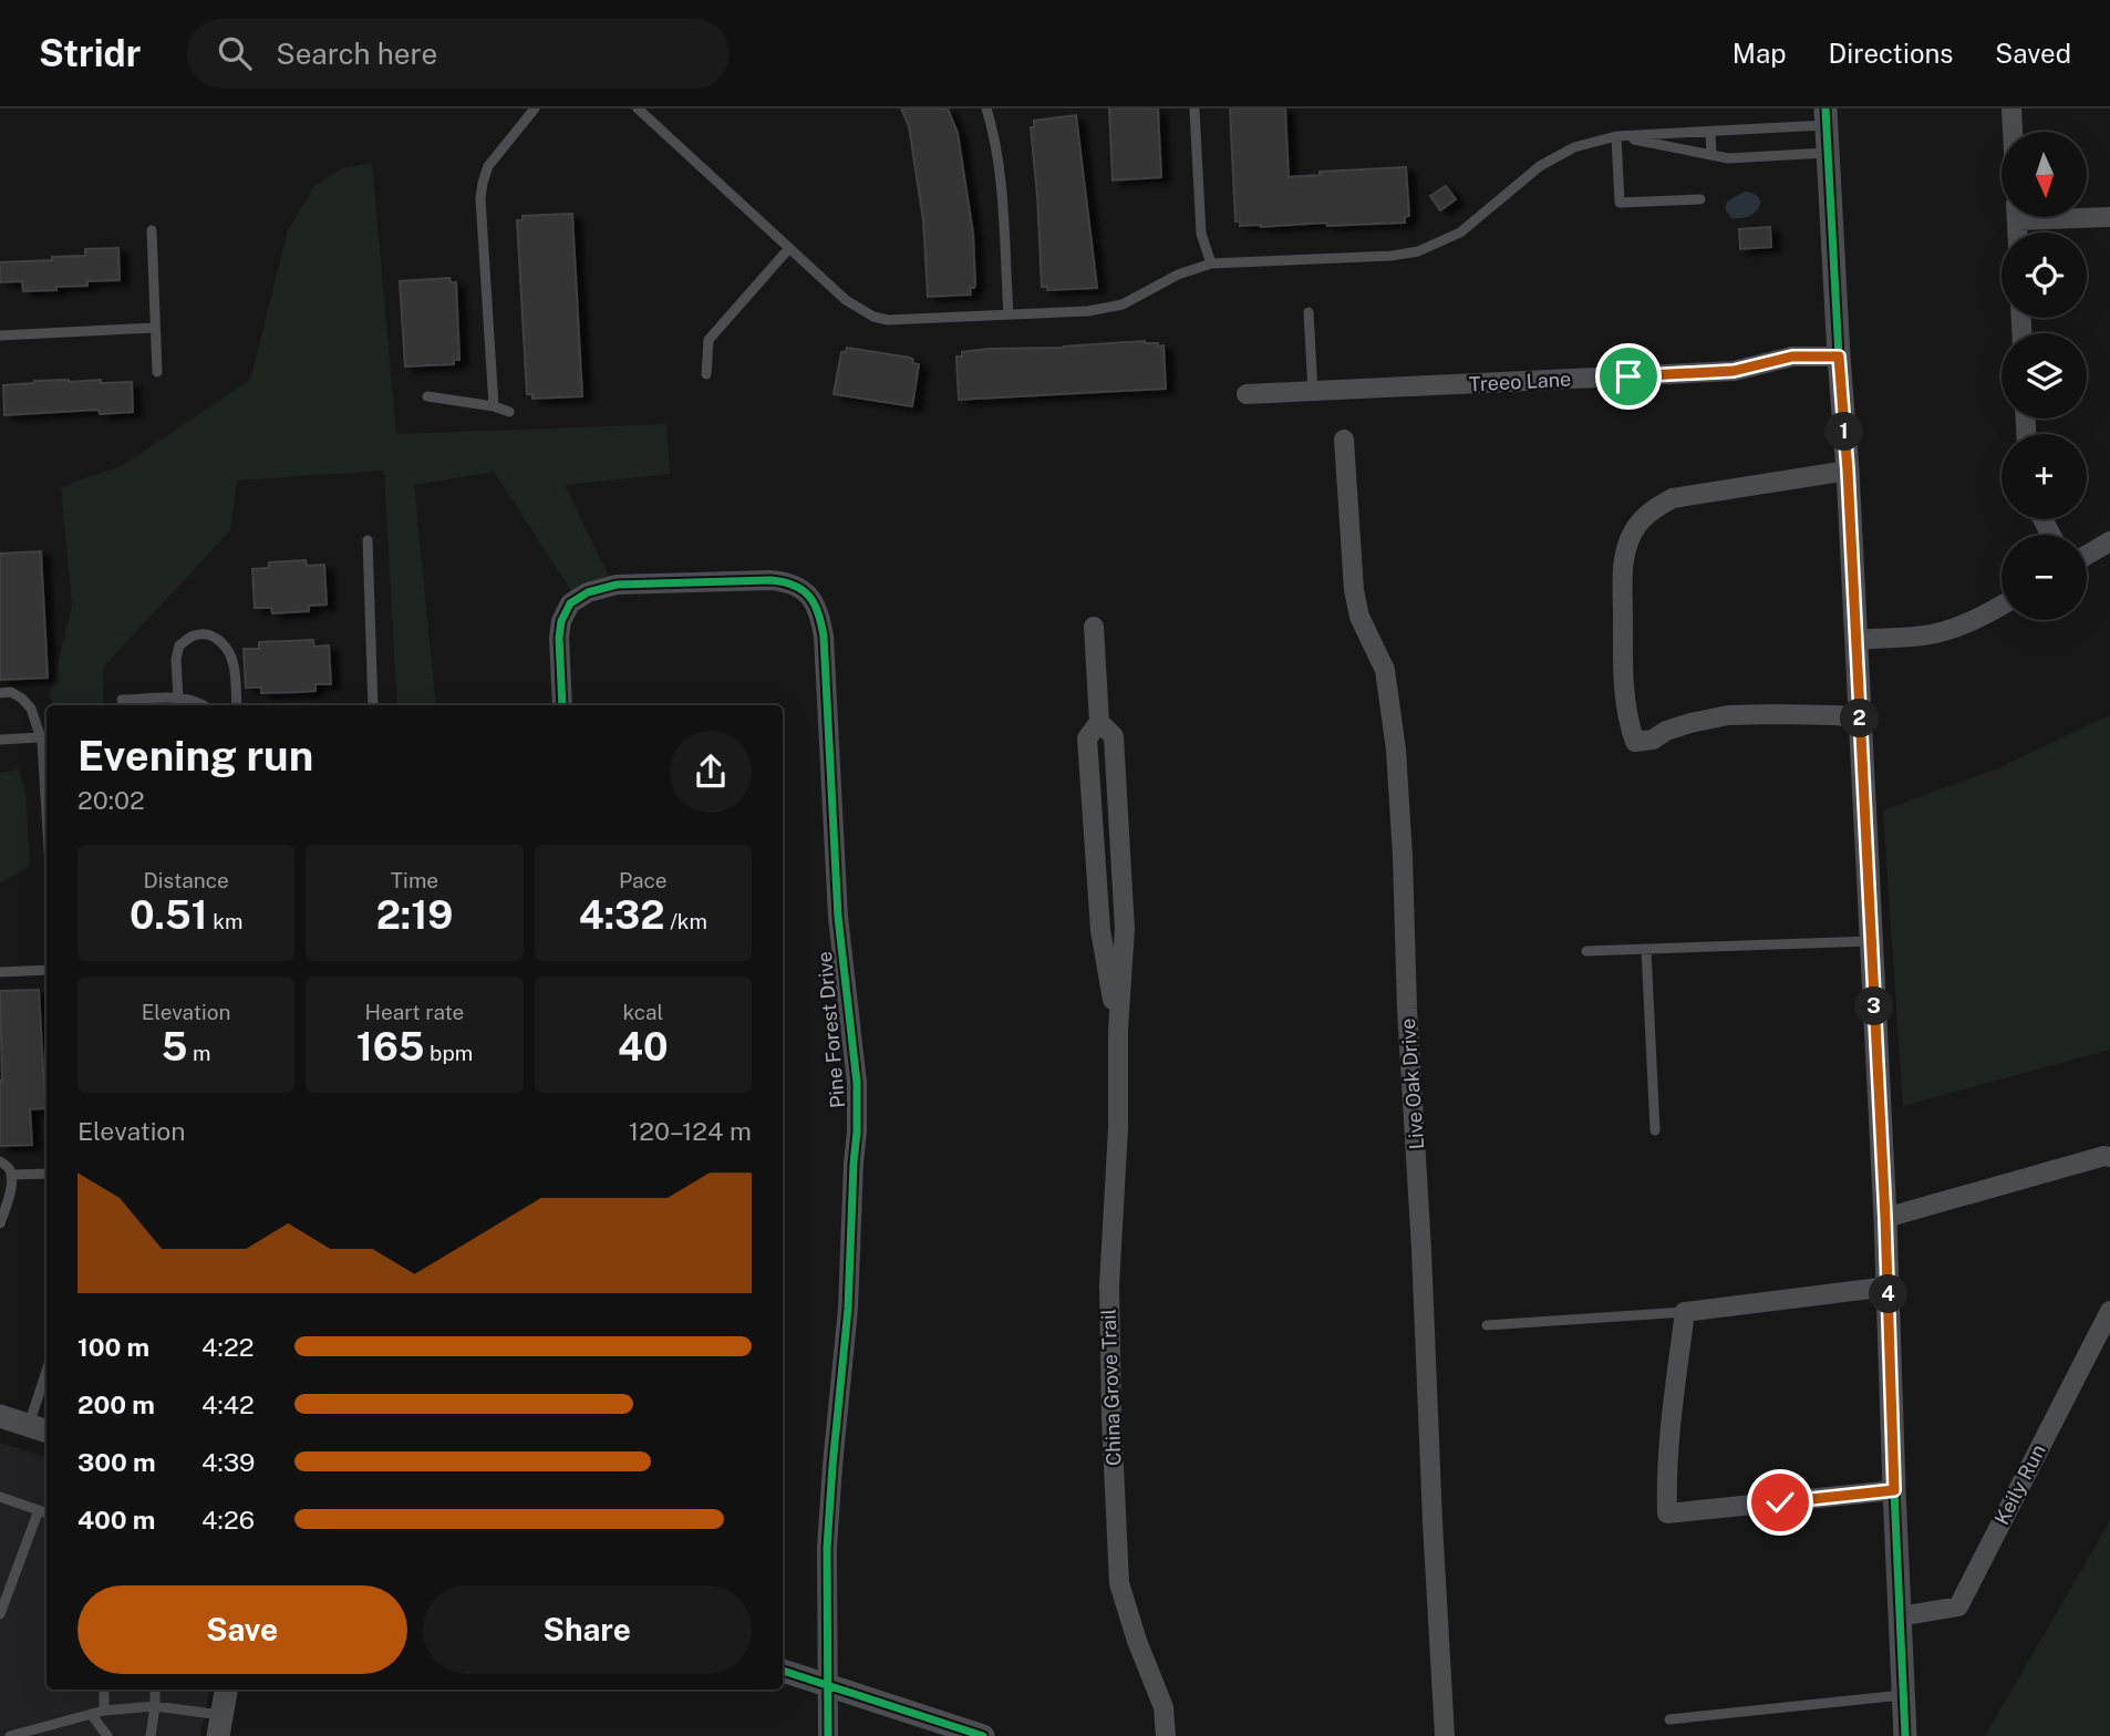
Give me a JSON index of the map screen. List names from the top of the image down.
{
  "streets": {
    "street": [
      "Treeo Lane",
      "Pine Forest Drive",
      "Live Oak Drive",
      "China Grove Trail",
      "Keily Run"
    ]
  },
  "north": "bottom",
  "page": {
    "header": "Stridr",
    "search": "Search here",
    "nav": ["Map", "Directions", "Saved"],
    "map_buttons": ["+", "−"],
    "pins": [
      "1",
      "2",
      "3",
      "4"
    ],
    "heading": ["Evening run", "20:02"],
    "stats": [
      ["Distance", "0.51 km"],
      ["Time", "2:19"],
      ["Pace", "4:32 /km"],
      ["Elevation", "5 m"],
      ["Heart rate", "165 bpm"],
      ["kcal", "40"]
    ],
    "chart": ["Elevation", "120–124 m"],
    "list": [
      {
        "name": "100 m",
        "note": "4:22"
      },
      {
        "name": "200 m",
        "note": "4:42"
      },
      {
        "name": "300 m",
        "note": "4:39"
      },
      {
        "name": "400 m",
        "note": "4:26"
      }
    ],
    "buttons": ["Save", "Share"]
  }
}
